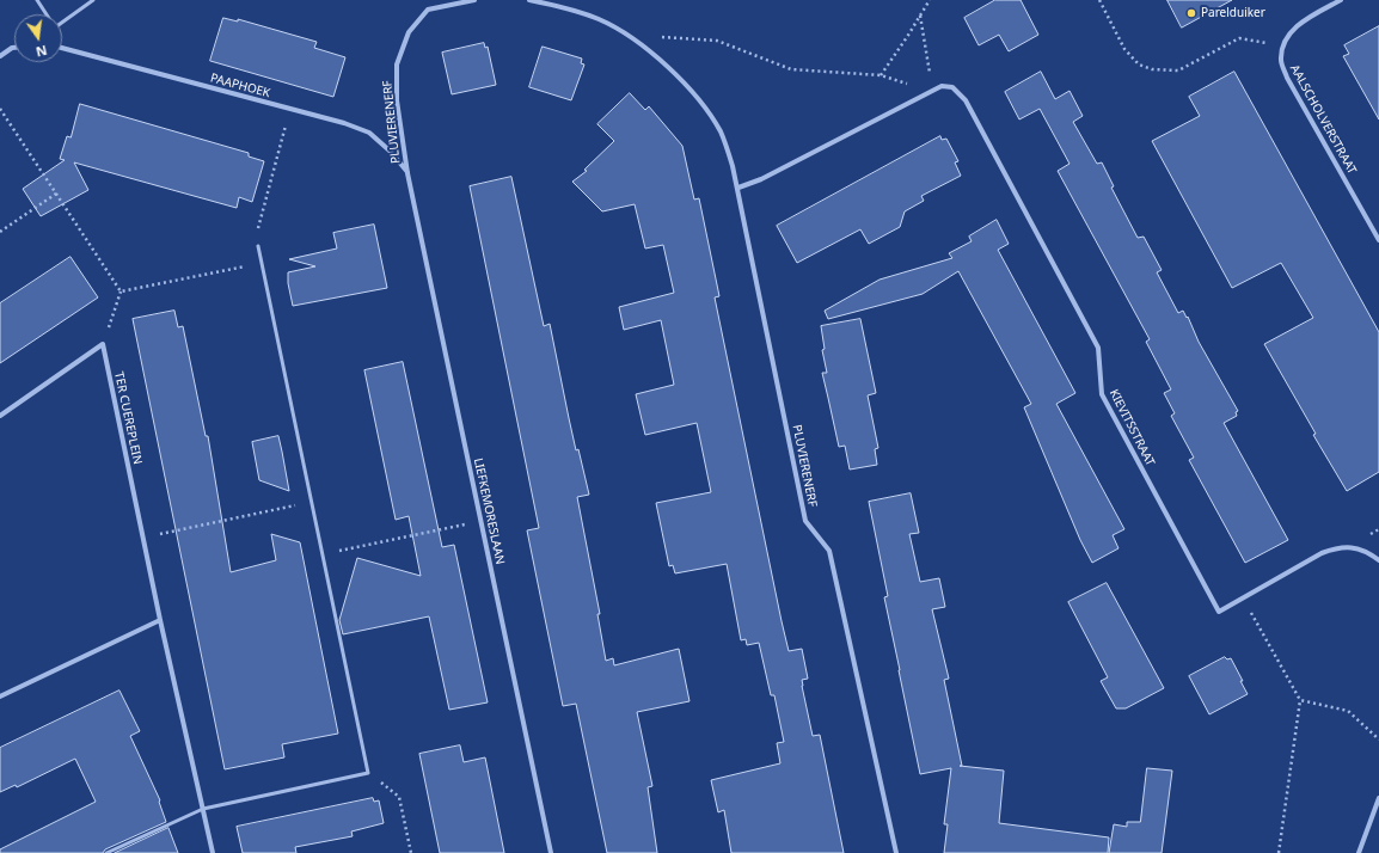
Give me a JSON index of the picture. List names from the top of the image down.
{
  "streets": {
    "street": [
      "PAAPHOEK",
      "AALSCHOLVERSTRAAT",
      "PLUVIERENERF",
      "TER CUEREPLEIN",
      "KIEVITSSTRAAT",
      "LIEFKEMORESLAAN"
    ]
  },
  "crossings": [
    ["PAAPHOEK", "PLUVIERENERF"],
    ["PAAPHOEK", "LIEFKEMORESLAAN"],
    ["PLUVIERENERF", "LIEFKEMORESLAAN"]
  ],
  "places": ["Parelduiker"],
  "north": "bottom"
}
